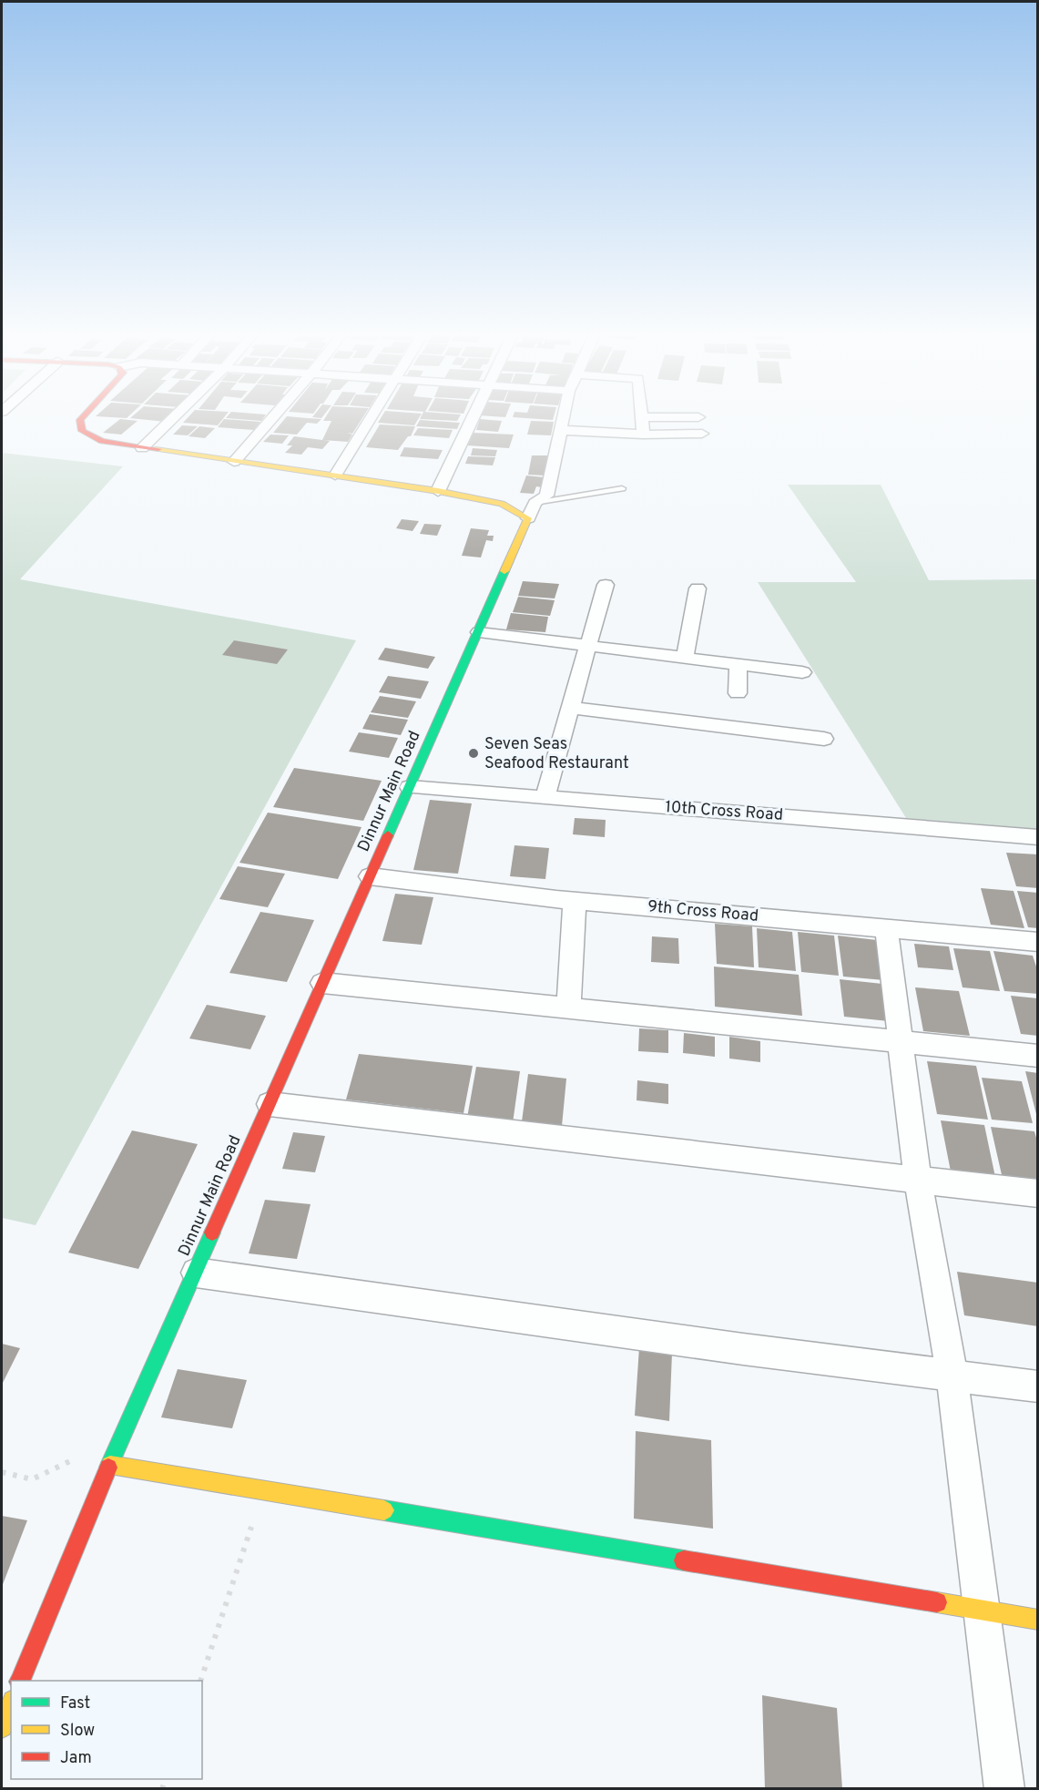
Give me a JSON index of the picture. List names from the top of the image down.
{
  "streets": {
    "street": ["Dinnur Main Road", "10th Cross Road", "9th Cross Road"]
  },
  "crossings": [
    ["Dinnur Main Road", "10th Cross Road"],
    ["Dinnur Main Road", "9th Cross Road"]
  ],
  "places": ["Seven Seas Seafood Restaurant"],
  "legend": ["Fast", "Slow", "Jam"]
}
